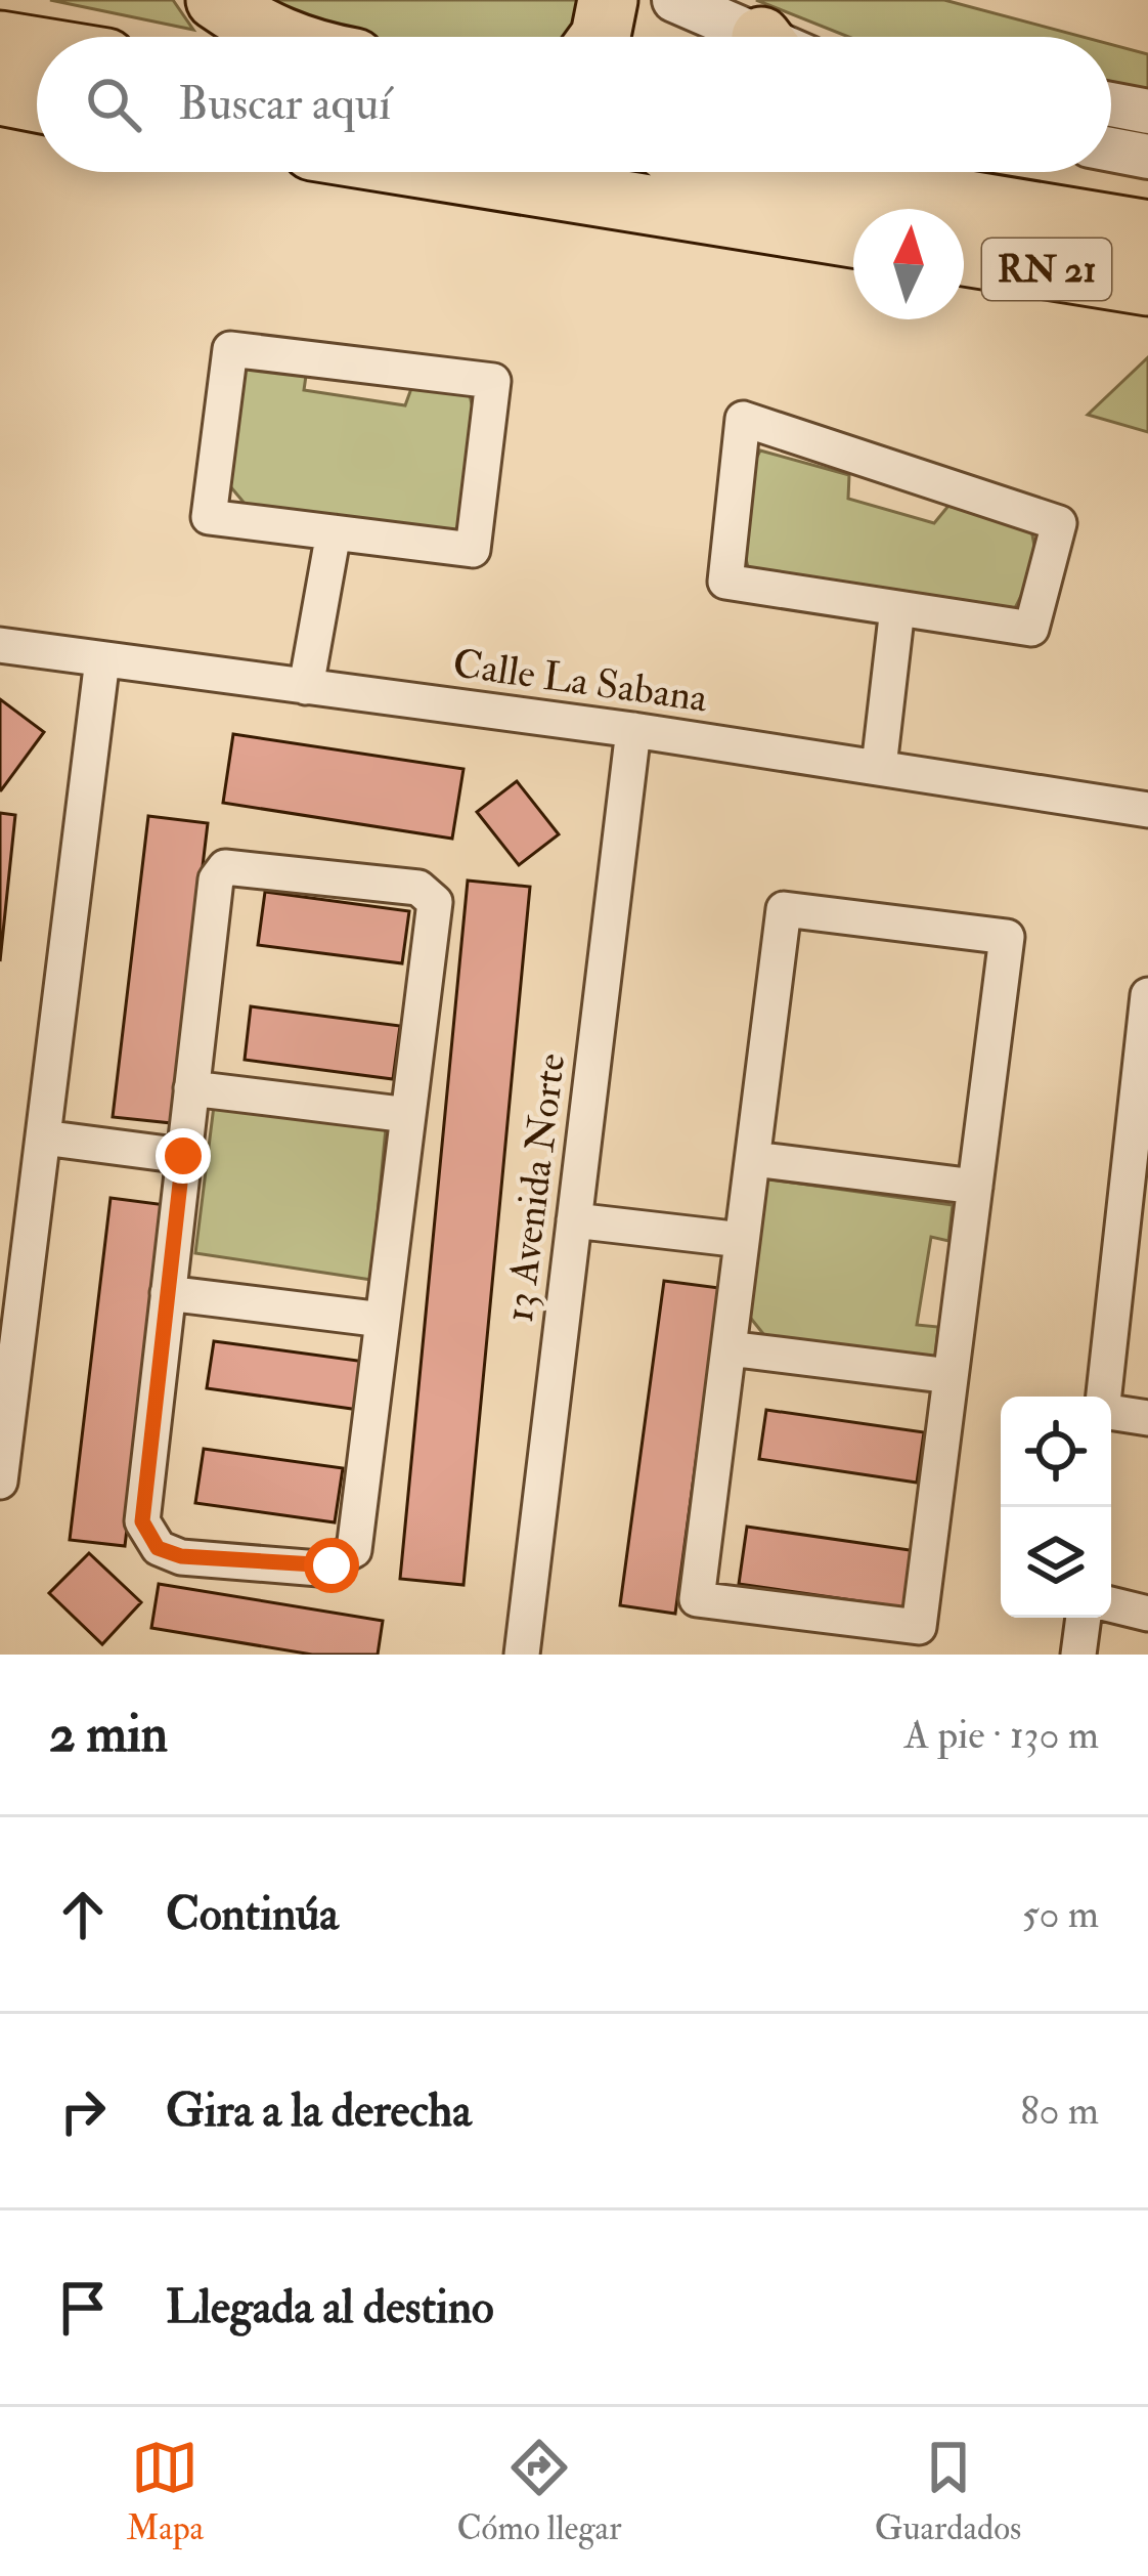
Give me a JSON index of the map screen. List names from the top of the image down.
{
  "streets": {
    "highway": ["RN 21"],
    "street": ["Calle La Sabana", "13 Avenida Norte"]
  },
  "crossings": [
    ["Calle La Sabana", "13 Avenida Norte"]
  ],
  "north": "top",
  "page": {
    "search": "Buscar aquí",
    "heading": ["2 min", "A pie · 130 m"],
    "list": [
      ["Continúa", "50 m"],
      ["Gira a la derecha", "80 m"],
      "Llegada al destino"
    ],
    "nav": ["Mapa", "Cómo llegar", "Guardados"]
  }
}
